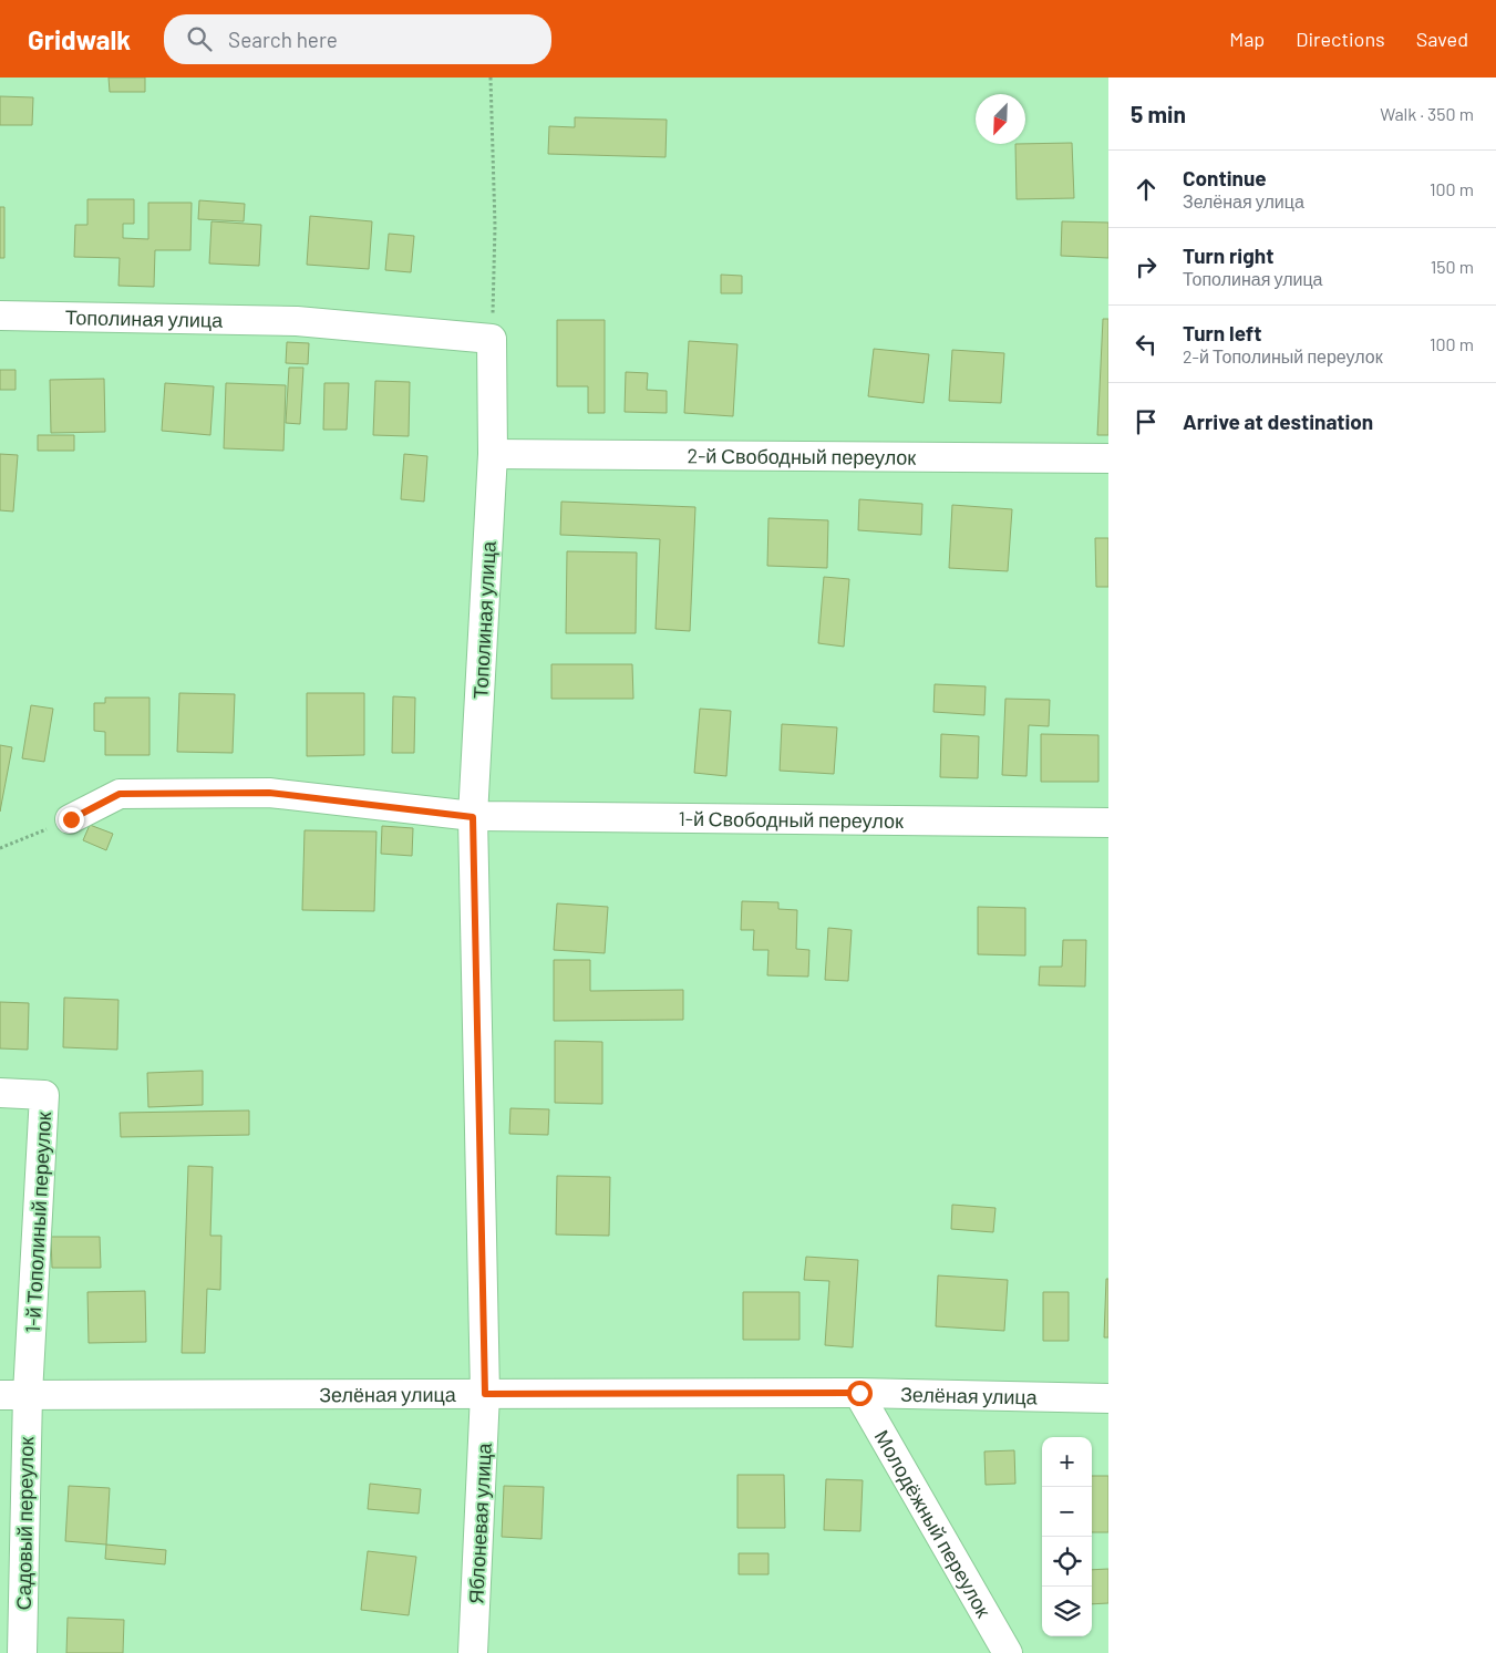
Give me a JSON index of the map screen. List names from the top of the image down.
{
  "streets": {
    "street": [
      "Тополиная улица",
      "2-й Свободный переулок",
      "1-й Свободный переулок",
      "1-й Тополиный переулок",
      "Зелёная улица",
      "Садовый переулок",
      "Яблоневая улица",
      "Молодёжный переулок"
    ]
  },
  "crossings": [
    ["Тополиная улица", "2-й Свободный переулок"],
    ["Тополиная улица", "1-й Свободный переулок"],
    ["Тополиная улица", "Зелёная улица"],
    ["Тополиная улица", "Яблоневая улица"],
    ["1-й Тополиный переулок", "Зелёная улица"],
    ["1-й Тополиный переулок", "Садовый переулок"],
    ["Зелёная улица", "Садовый переулок"],
    ["Зелёная улица", "Яблоневая улица"],
    ["Зелёная улица", "Молодёжный переулок"]
  ],
  "north": "bottom left",
  "page": {
    "header": "Gridwalk",
    "search": "Search here",
    "nav": ["Map", "Directions", "Saved"],
    "heading": ["5 min", "Walk · 350 m"],
    "list": [
      ["Continue", "Зелёная улица", "100 m"],
      ["Turn right", "Тополиная улица", "150 m"],
      ["Turn left", "2-й Тополиный переулок", "100 m"],
      "Arrive at destination"
    ],
    "map_buttons": ["+", "−"]
  }
}
